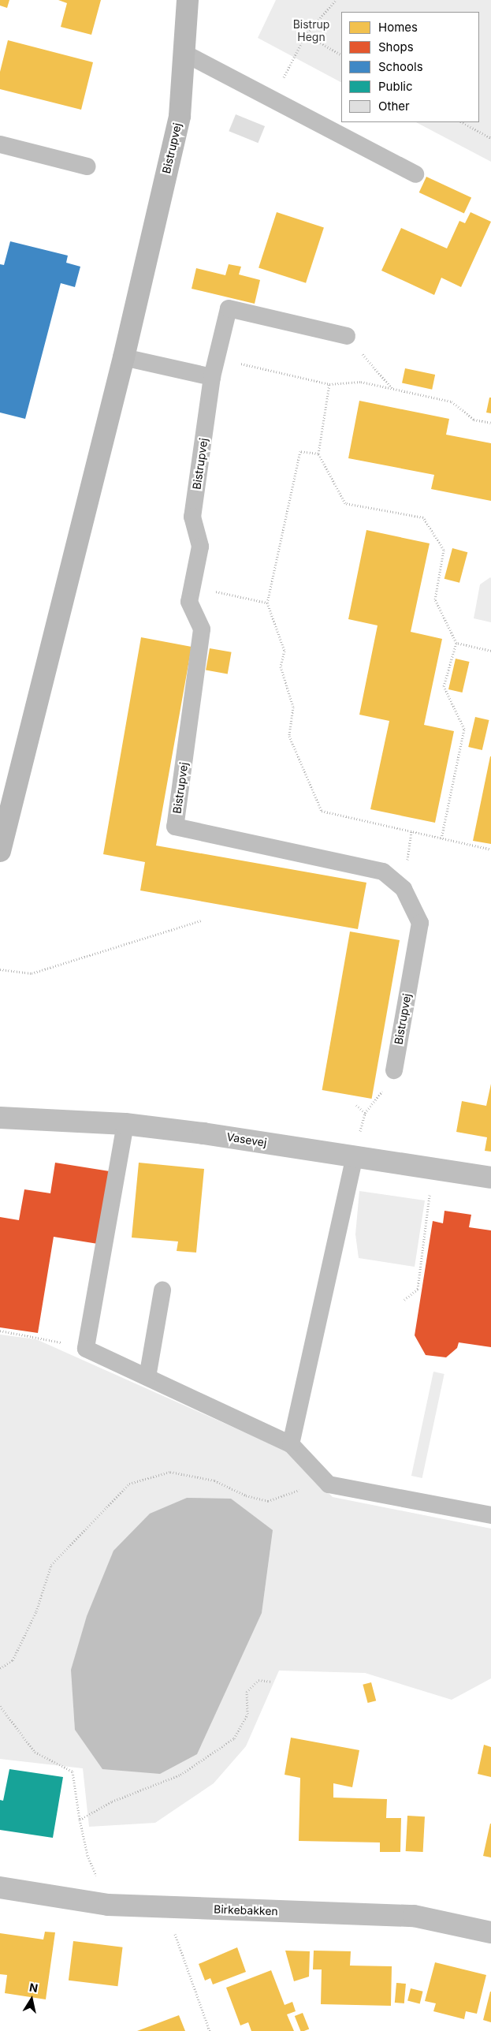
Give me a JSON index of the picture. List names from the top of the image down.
{
  "streets": {
    "main road": ["Bistrupvej"],
    "street": ["Vasevej", "Birkebakken"]
  },
  "parks": ["Bistrup Hegn"],
  "legend": [
    "Homes",
    "Shops",
    "Schools",
    "Public",
    "Other"
  ],
  "north": "top"
}
